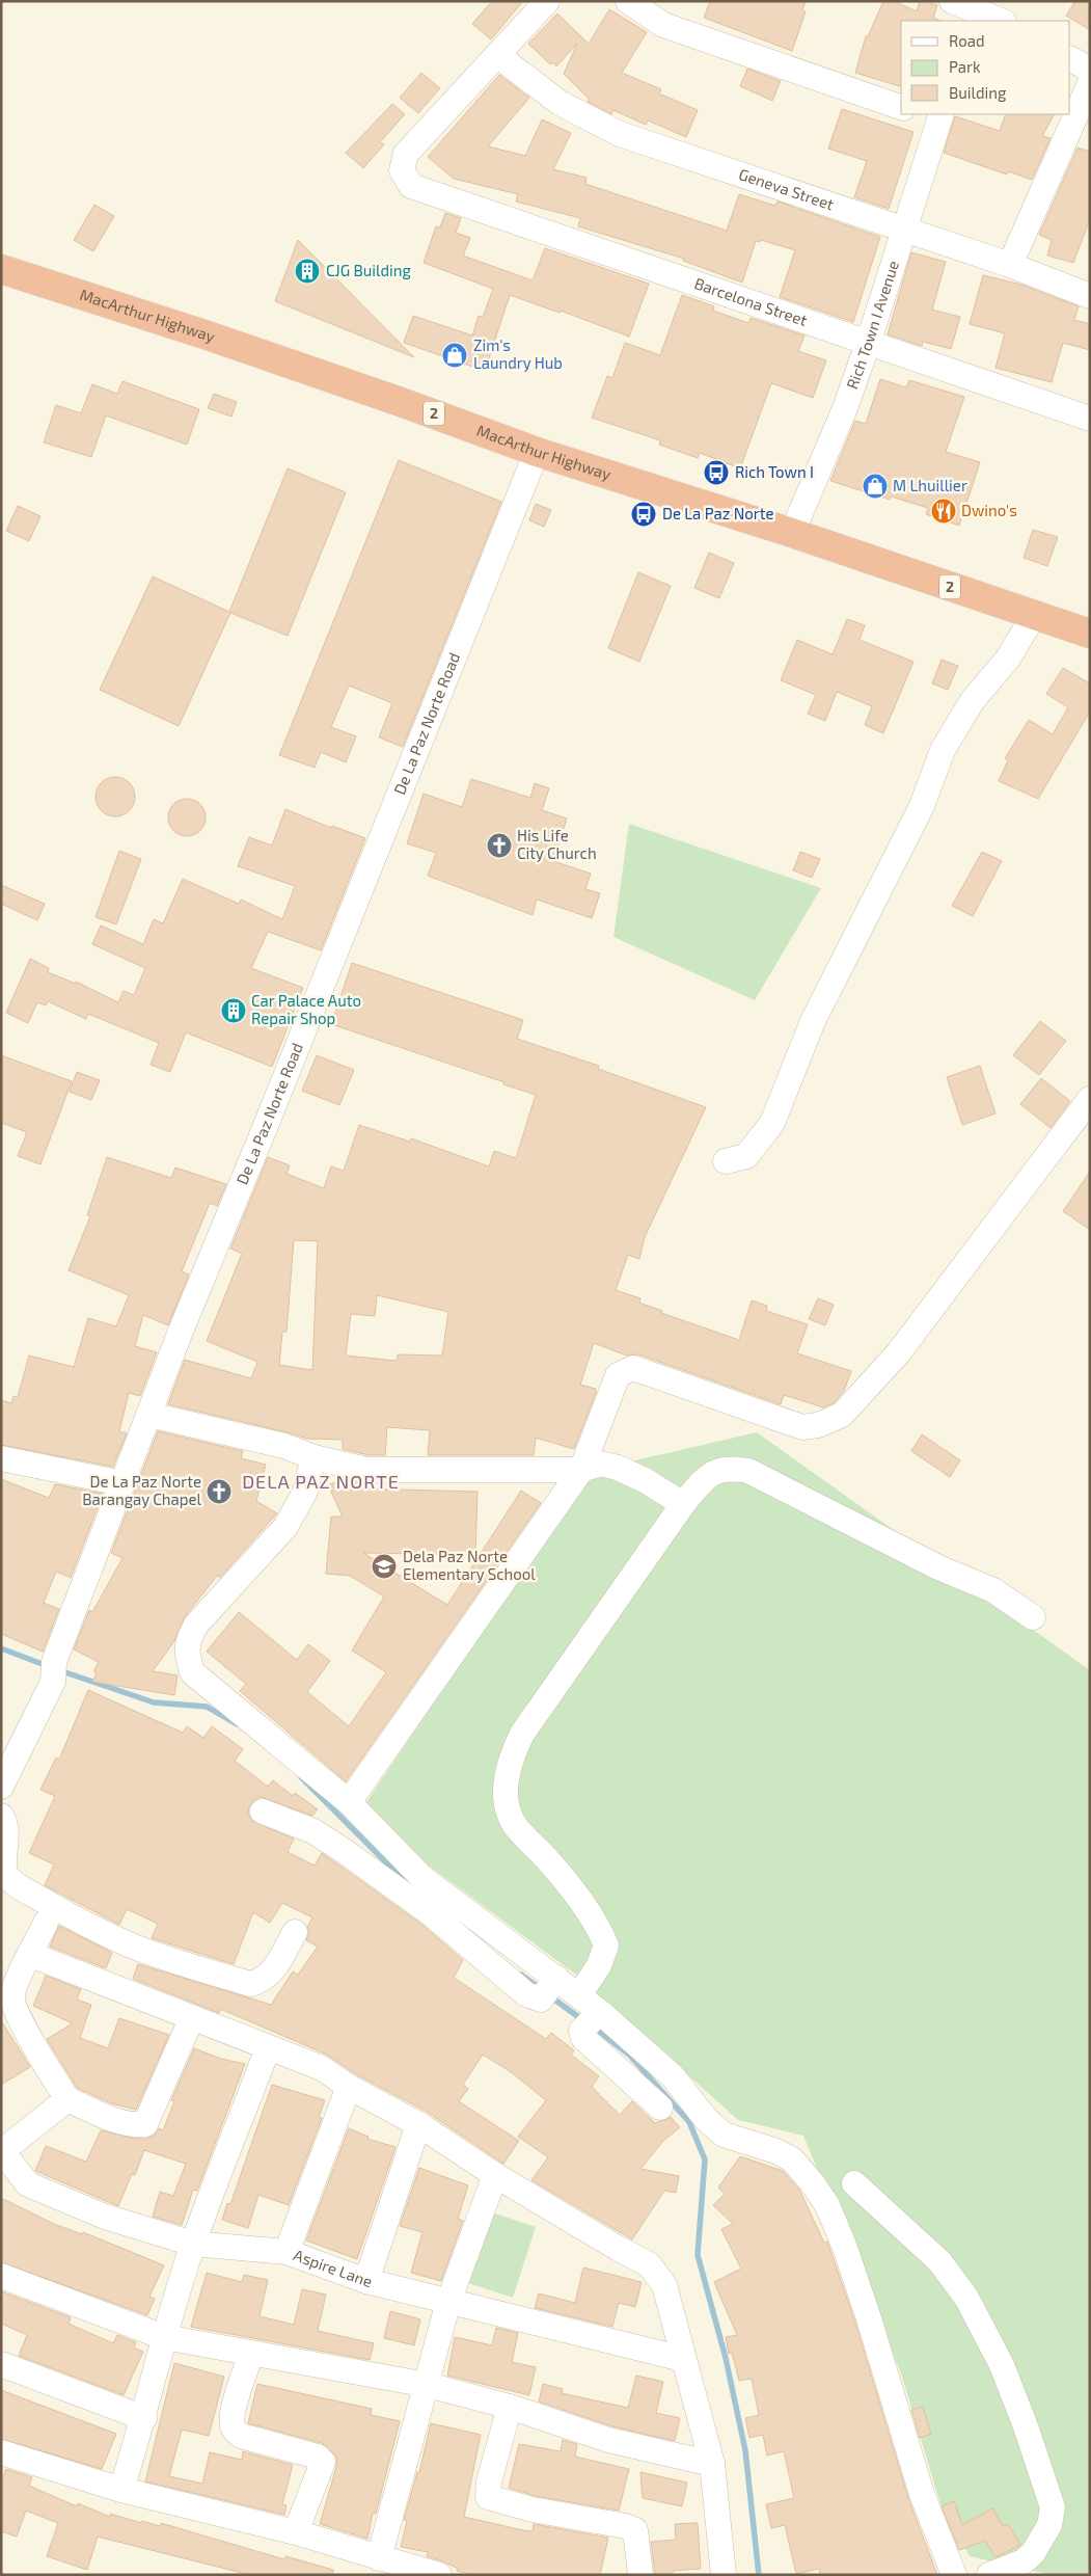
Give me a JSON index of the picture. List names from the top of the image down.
{
  "streets": {
    "highway": ["MacArthur Highway", "2"],
    "street": [
      "Geneva Street",
      "Barcelona Street",
      "Rich Town I Avenue",
      "De La Paz Norte Road",
      "Aspire Lane"
    ]
  },
  "crossings": [
    ["Geneva Street", "Barcelona Street"],
    ["Geneva Street", "Rich Town I Avenue"],
    ["Barcelona Street", "Rich Town I Avenue"],
    ["MacArthur Highway", "Rich Town I Avenue"],
    ["MacArthur Highway", "De La Paz Norte Road"]
  ],
  "districts": ["DELA PAZ NORTE"],
  "places": {
    "building": ["CJG Building", "Car Palace Auto Repair Shop"],
    "shop": ["Zim's Laundry Hub", "M Lhuillier"],
    "bus stop": ["Rich Town I", "De La Paz Norte"],
    "restaurant": ["Dwino's"],
    "church": ["His Life City Church", "De La Paz Norte Barangay Chapel"],
    "school or university": ["Dela Paz Norte Elementary School"]
  },
  "legend": ["Road", "Park", "Building"]
}
